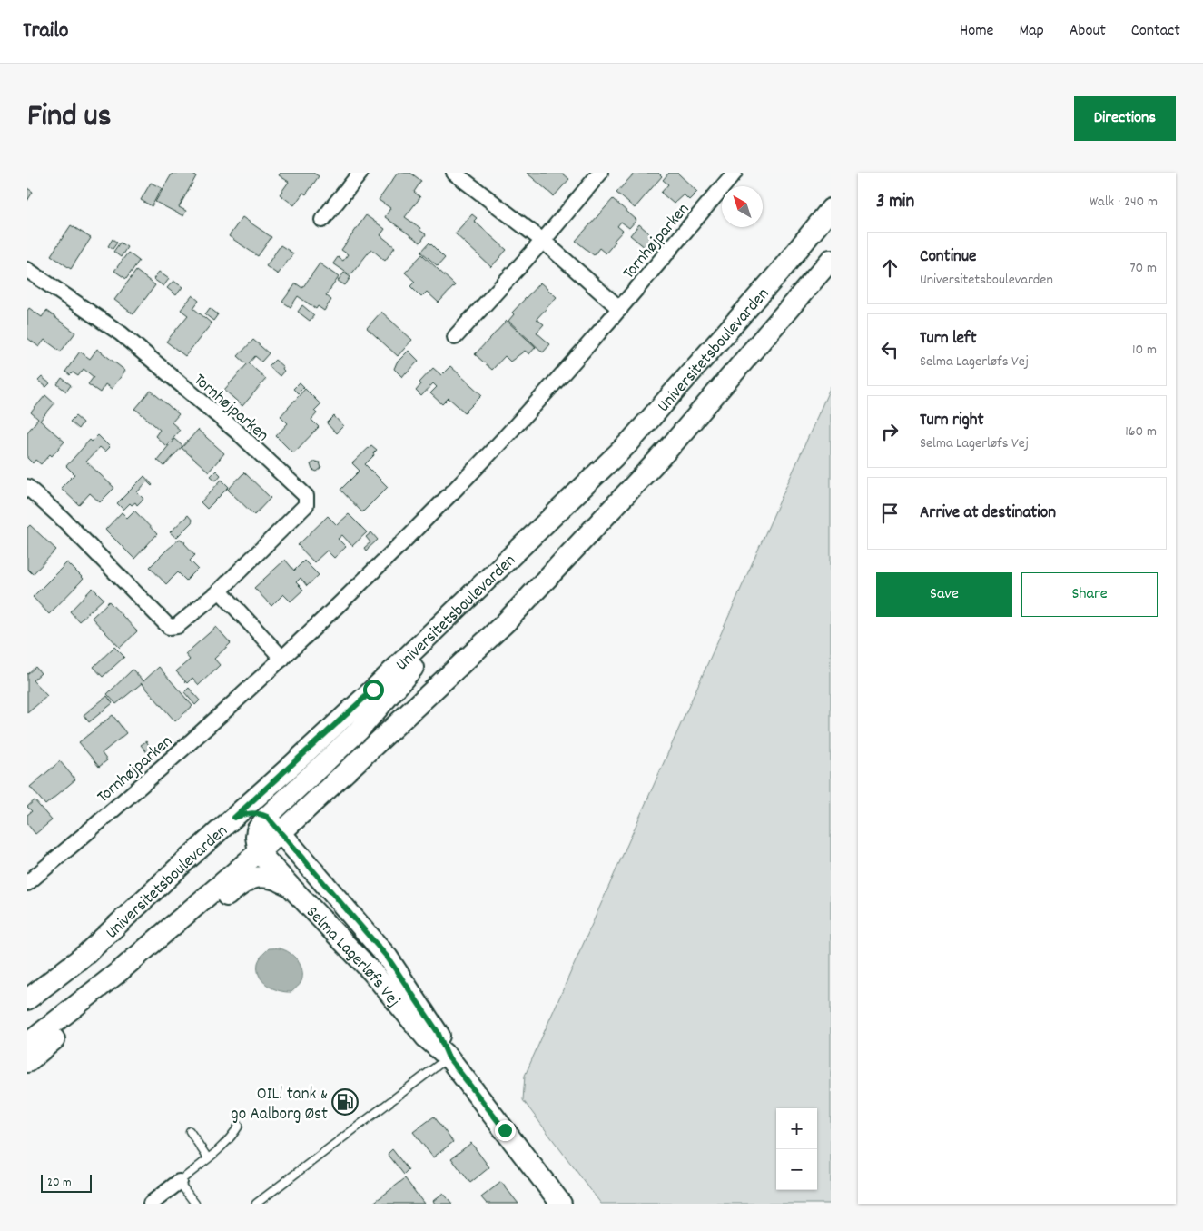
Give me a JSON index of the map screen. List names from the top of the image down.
{
  "streets": {
    "main road": ["Universitetsboulevarden", "Selma Lagerløfs Vej"],
    "street": ["Tornhøjparken"]
  },
  "crossings": [
    ["Universitetsboulevarden", "Selma Lagerløfs Vej"]
  ],
  "places": {
    "fuel station": ["OIL! tank & go Aalborg Øst"]
  },
  "scale_bar": "20 m",
  "north": "top left",
  "page": {
    "header": "Trailo",
    "nav": [
      "Home",
      "Map",
      "About",
      "Contact"
    ],
    "title": "Find us",
    "buttons": [
      "Directions",
      ["Save", "Share"]
    ],
    "heading": ["3 min", "Walk · 240 m"],
    "list": [
      ["Continue", "Universitetsboulevarden", "70 m"],
      ["Turn left", "Selma Lagerløfs Vej", "10 m"],
      ["Turn right", "Selma Lagerløfs Vej", "160 m"],
      "Arrive at destination"
    ],
    "map_buttons": ["+", "−"],
    "scale": "20 m"
  }
}
